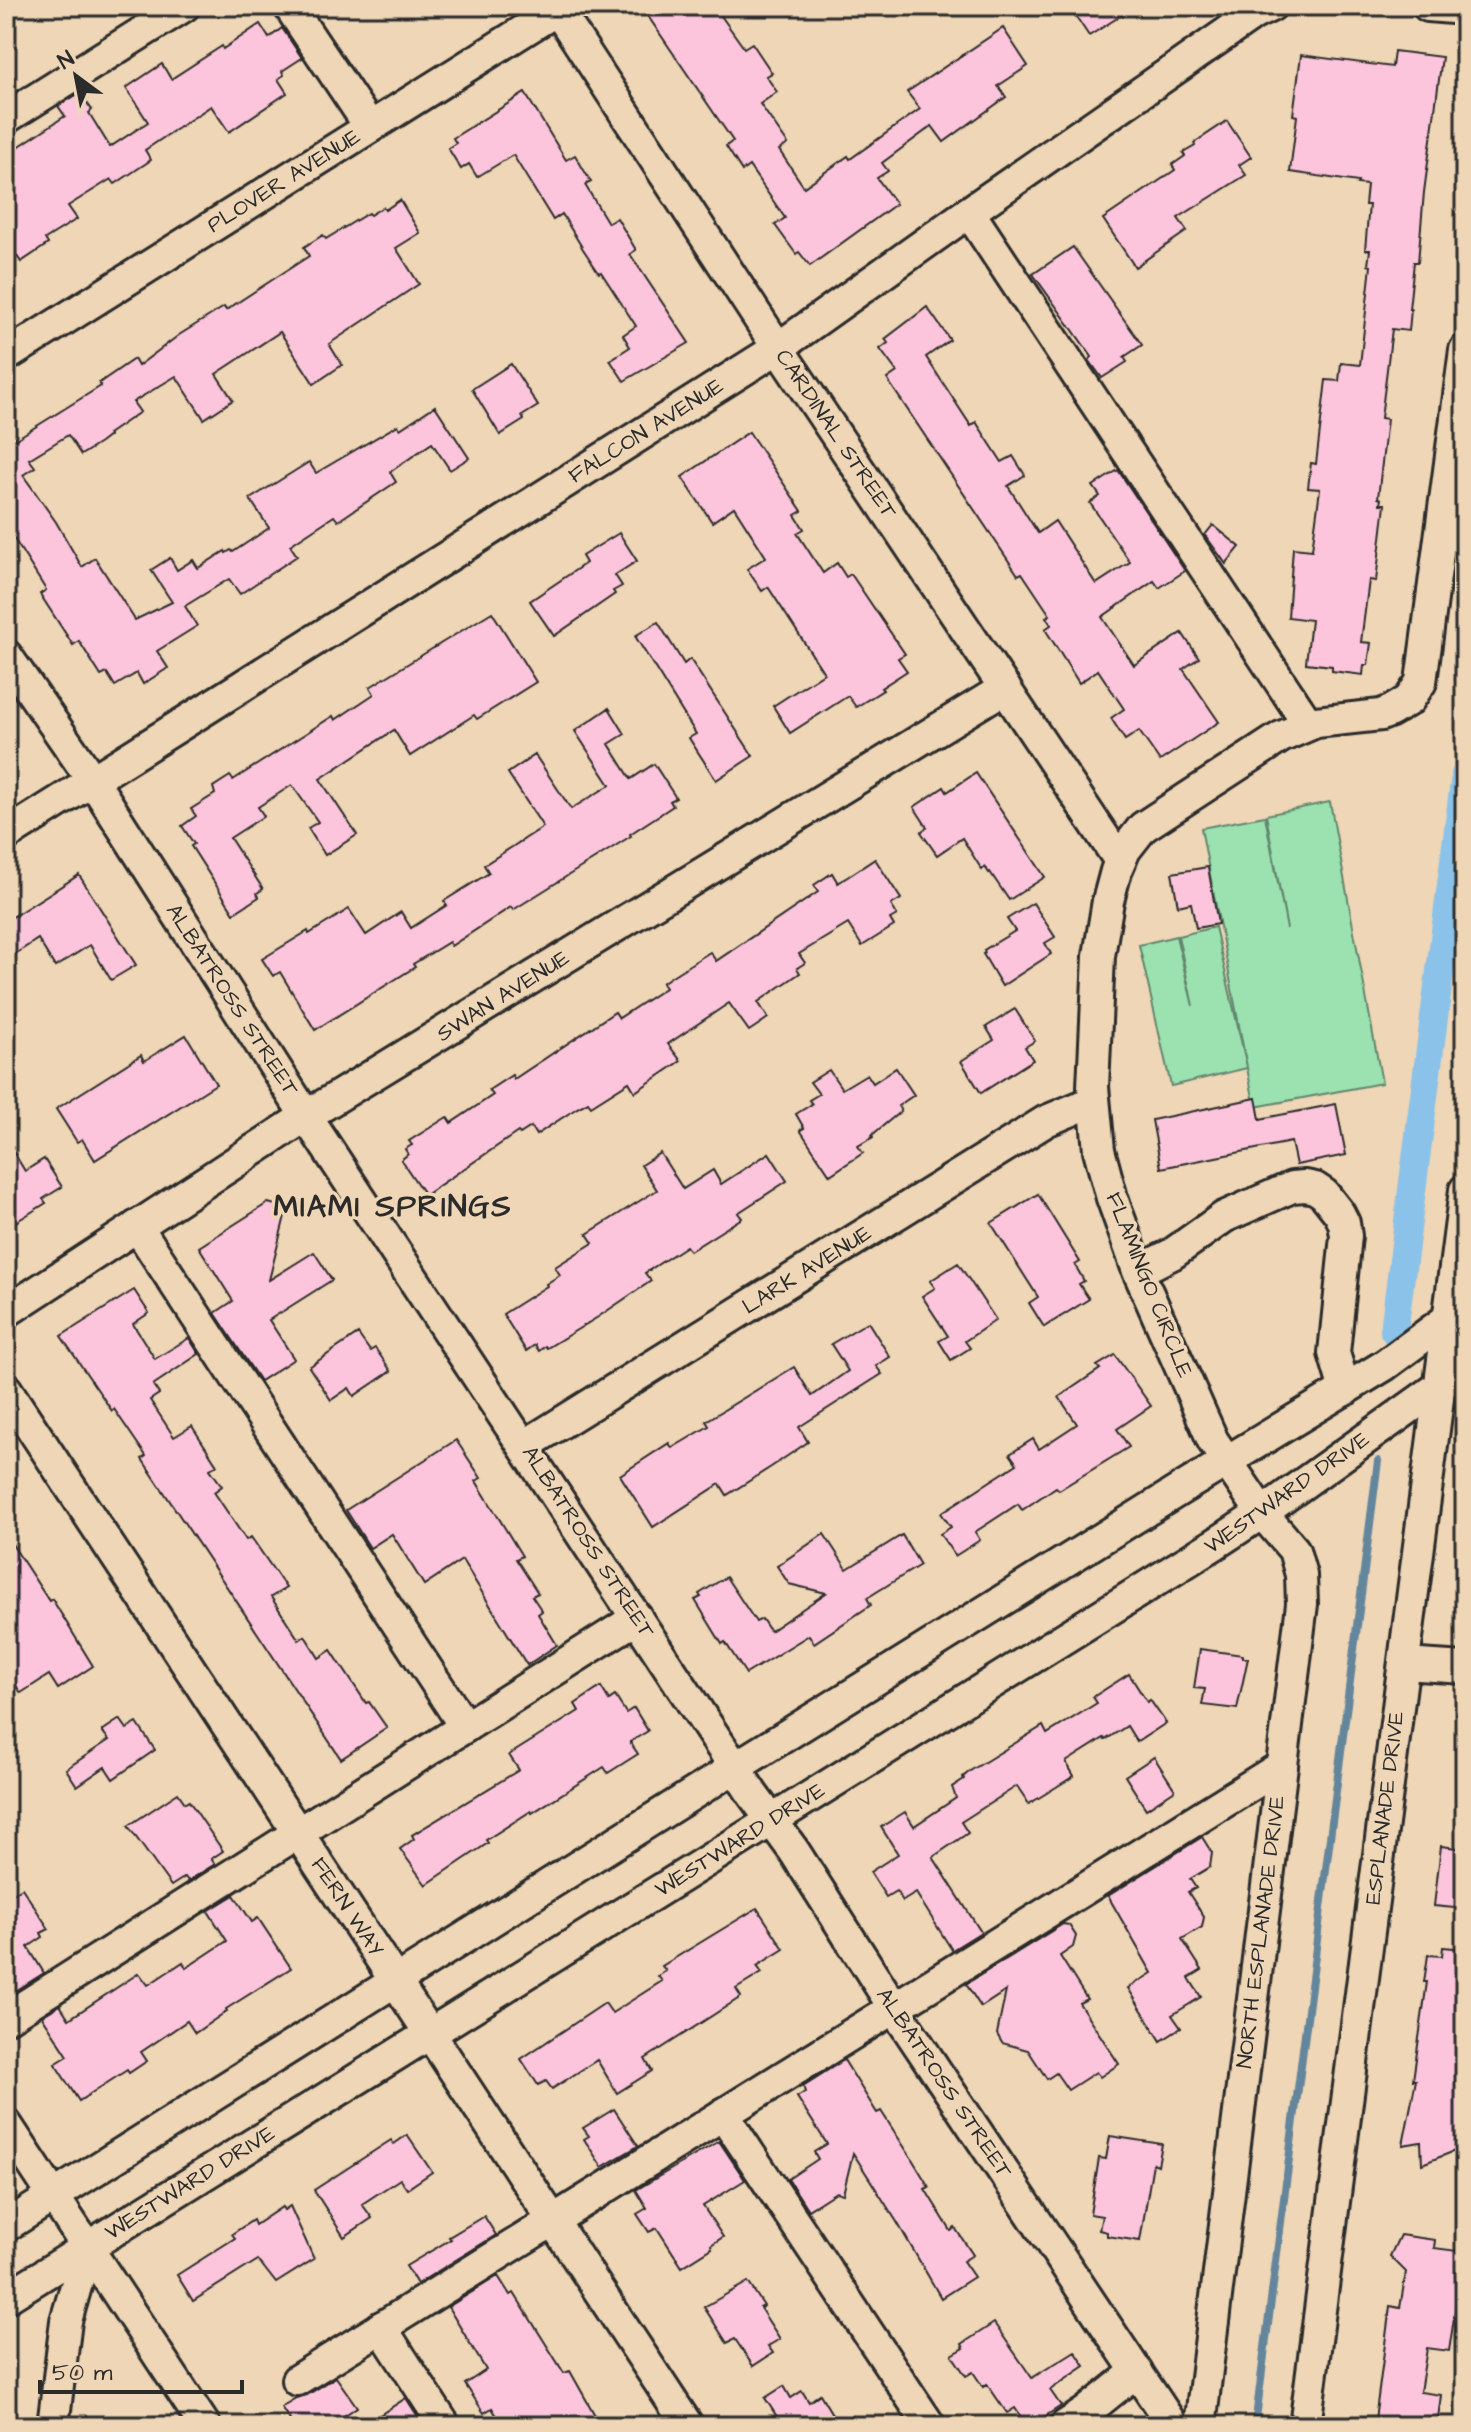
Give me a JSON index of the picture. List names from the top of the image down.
{
  "streets": {
    "street": [
      "PLOVER AVENUE",
      "FALCON AVENUE",
      "CARDINAL STREET",
      "SWAN AVENUE",
      "ALBATROSS STREET",
      "LARK AVENUE",
      "FLAMINGO CIRCLE",
      "WESTWARD DRIVE",
      "ESPLANADE DRIVE",
      "FERN WAY",
      "NORTH ESPLANADE DRIVE"
    ]
  },
  "crossings": [
    ["PLOVER AVENUE", "CARDINAL STREET"],
    ["FALCON AVENUE", "CARDINAL STREET"],
    ["FALCON AVENUE", "ALBATROSS STREET"],
    ["CARDINAL STREET", "SWAN AVENUE"],
    ["CARDINAL STREET", "FLAMINGO CIRCLE"],
    ["SWAN AVENUE", "ALBATROSS STREET"],
    ["ALBATROSS STREET", "LARK AVENUE"],
    ["ALBATROSS STREET", "WESTWARD DRIVE"],
    ["LARK AVENUE", "FLAMINGO CIRCLE"],
    ["FLAMINGO CIRCLE", "NORTH ESPLANADE DRIVE"],
    ["WESTWARD DRIVE", "ESPLANADE DRIVE"],
    ["WESTWARD DRIVE", "FERN WAY"],
    ["WESTWARD DRIVE", "NORTH ESPLANADE DRIVE"]
  ],
  "districts": ["MIAMI SPRINGS"],
  "scale_bar": "50 m",
  "north": "top left"
}
